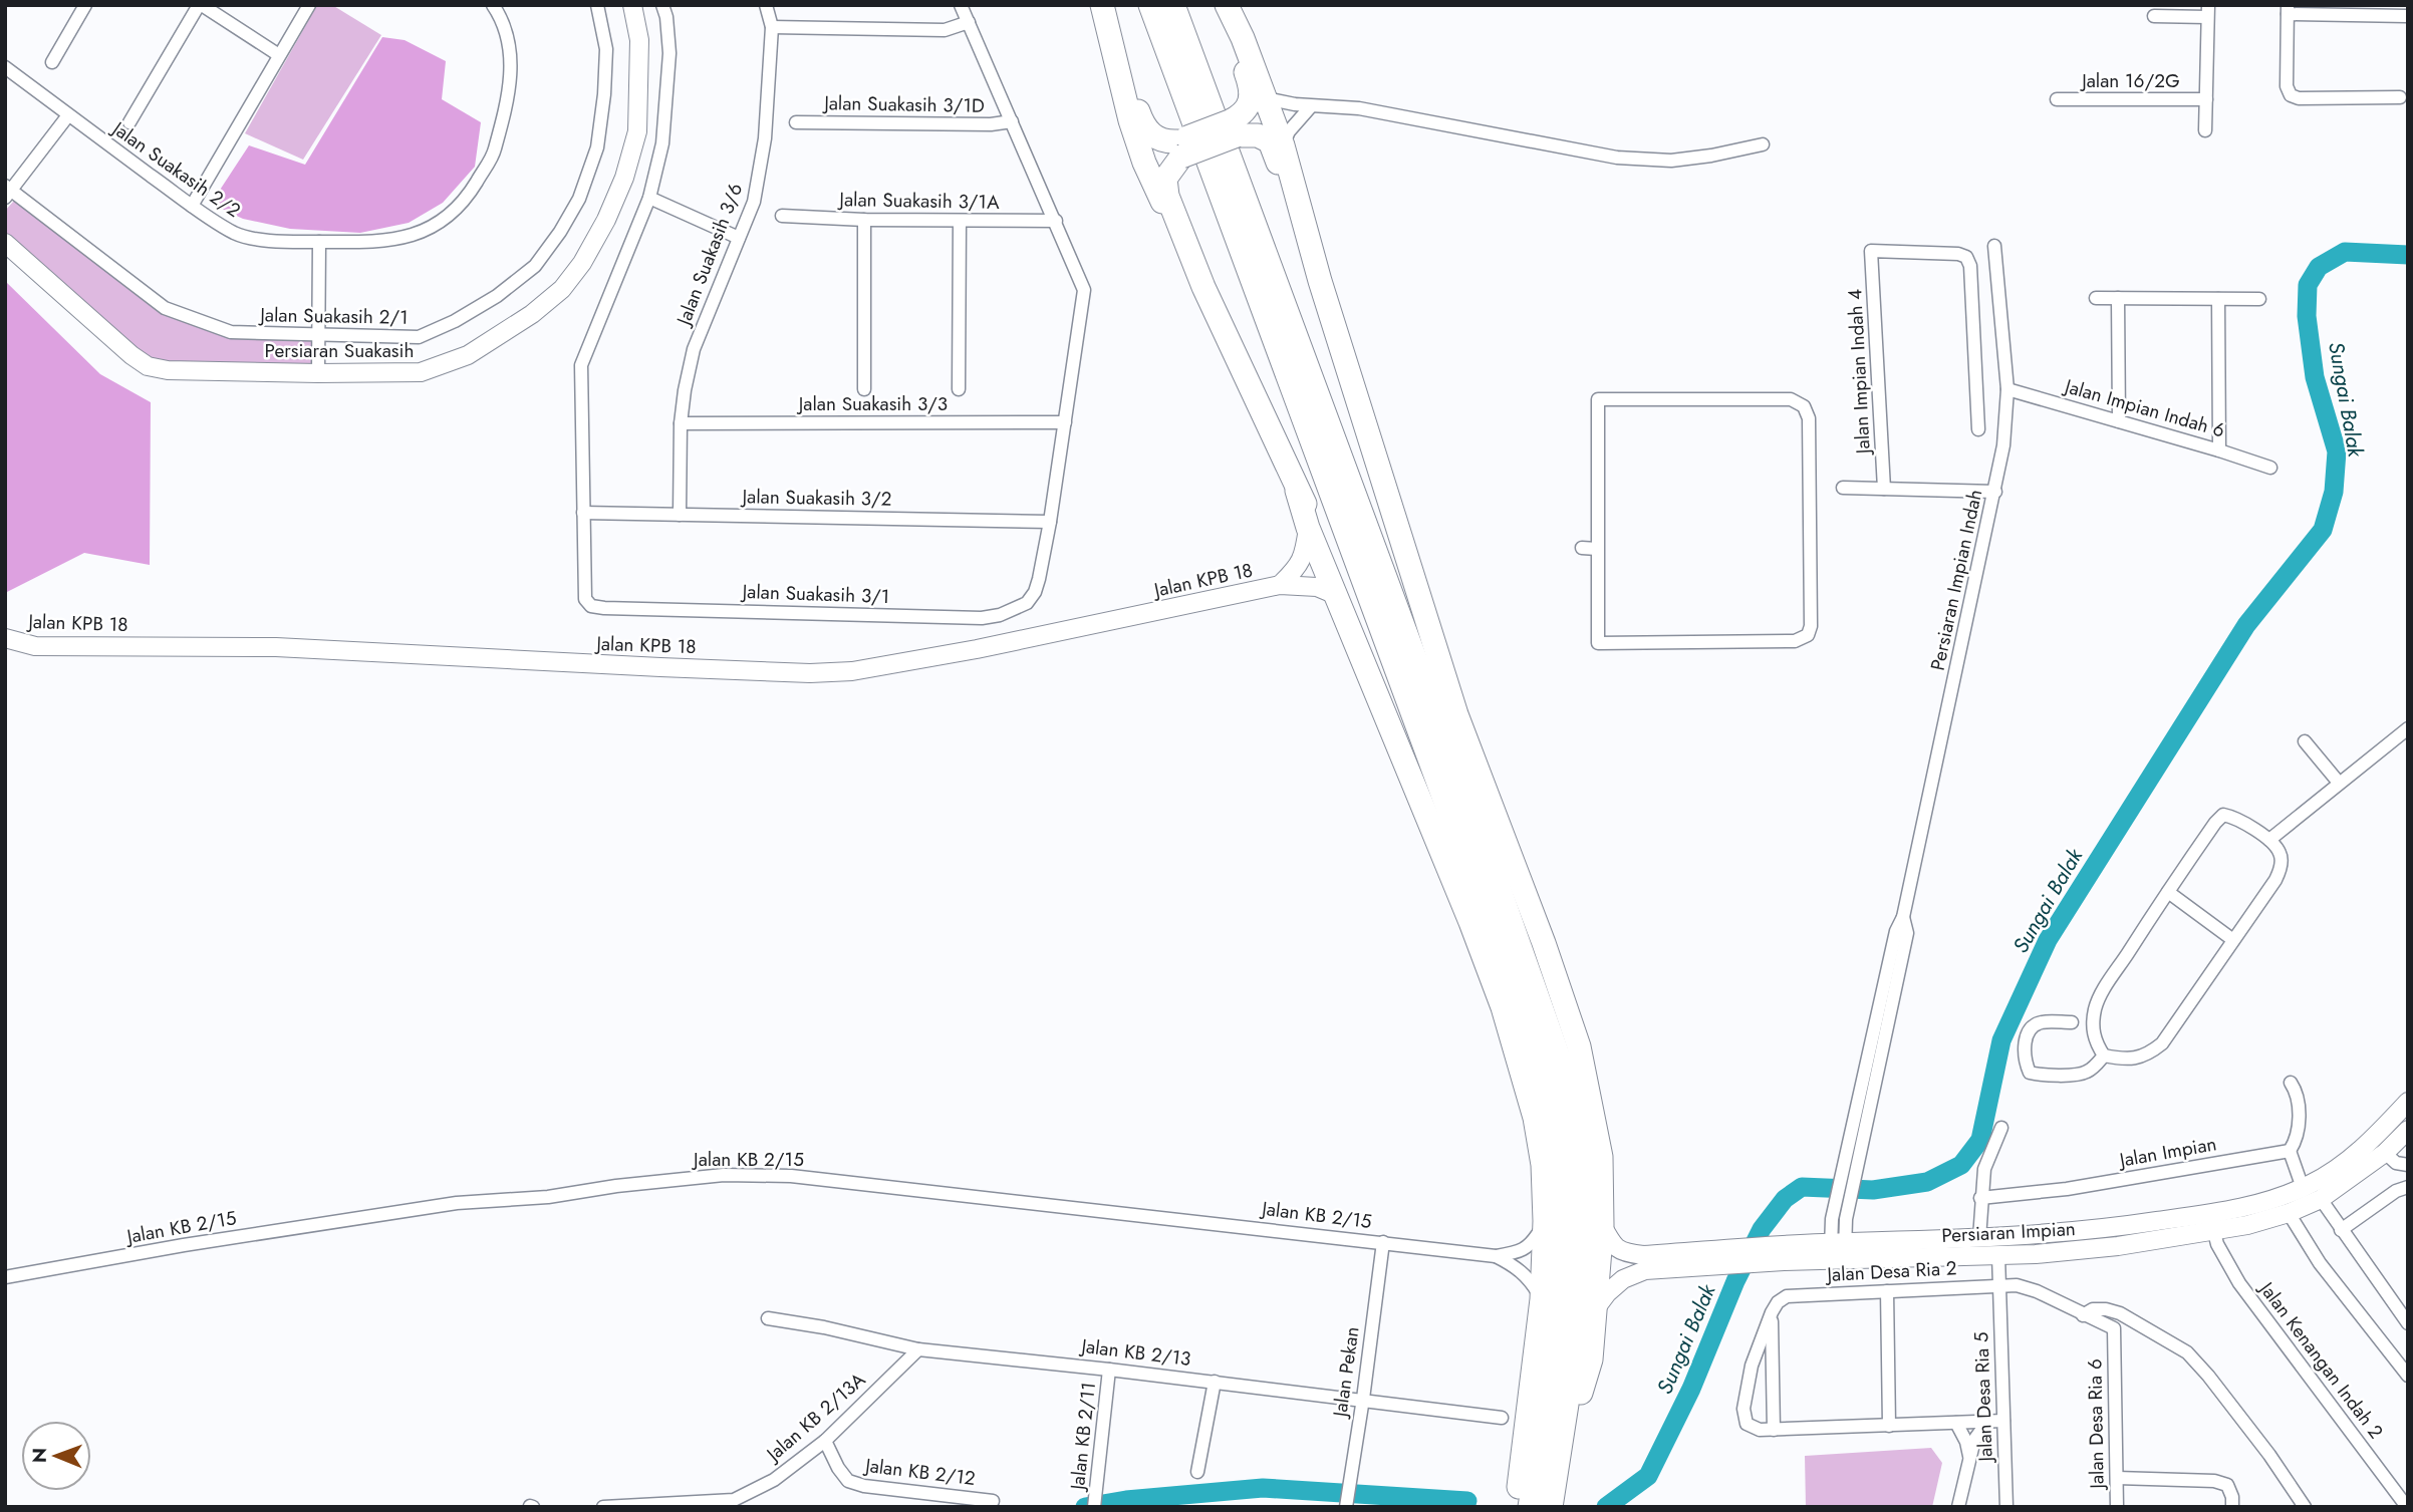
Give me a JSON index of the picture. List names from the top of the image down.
{
  "streets": {
    "street": [
      "Jalan 16/2G",
      "Jalan Suakasih 3/1D",
      "Jalan Suakasih 2/2",
      "Jalan Suakasih 3/1A",
      "Jalan Suakasih 3/6",
      "Jalan Suakasih 2/1",
      "Persiaran Suakasih",
      "Jalan Impian Indah 4",
      "Jalan Suakasih 3/3",
      "Jalan Impian Indah 6",
      "Jalan Suakasih 3/2",
      "Jalan KPB 18",
      "Persiaran Impian Indah",
      "Jalan Suakasih 3/1",
      "Jalan Impian",
      "Jalan KB 2/15",
      "Persiaran Impian",
      "Jalan Desa Ria 2",
      "Jalan KB 2/13",
      "Jalan Kenangan Indah 2",
      "Jalan Pekan",
      "Jalan Desa Ria 5",
      "Jalan KB 2/13A",
      "Jalan Desa Ria 6",
      "Jalan KB 2/11",
      "Jalan KB 2/12"
    ]
  },
  "crossings": [
    ["Jalan Suakasih 3/1D", "Jalan Suakasih 3/1"],
    ["Jalan Suakasih 3/1A", "Jalan Suakasih 3/1"],
    ["Jalan Suakasih 3/6", "Jalan Suakasih 3/3"],
    ["Jalan Suakasih 3/6", "Jalan Suakasih 3/2"],
    ["Jalan Suakasih 3/3", "Jalan Suakasih 3/1"],
    ["Jalan Impian Indah 6", "Persiaran Impian Indah"],
    ["Jalan Suakasih 3/2", "Jalan Suakasih 3/1"],
    ["Persiaran Impian Indah", "Persiaran Impian"],
    ["Jalan KB 2/15", "Jalan Pekan"],
    ["Persiaran Impian", "Jalan Kenangan Indah 2"],
    ["Persiaran Impian", "Jalan Desa Ria 5"],
    ["Jalan Desa Ria 2", "Jalan Desa Ria 5"],
    ["Jalan Desa Ria 2", "Jalan Desa Ria 6"],
    ["Jalan KB 2/13", "Jalan Pekan"],
    ["Jalan KB 2/13", "Jalan KB 2/13A"],
    ["Jalan KB 2/13", "Jalan KB 2/11"],
    ["Jalan KB 2/13A", "Jalan KB 2/12"]
  ],
  "water": ["Sungai Balak"],
  "north": "left"
}
